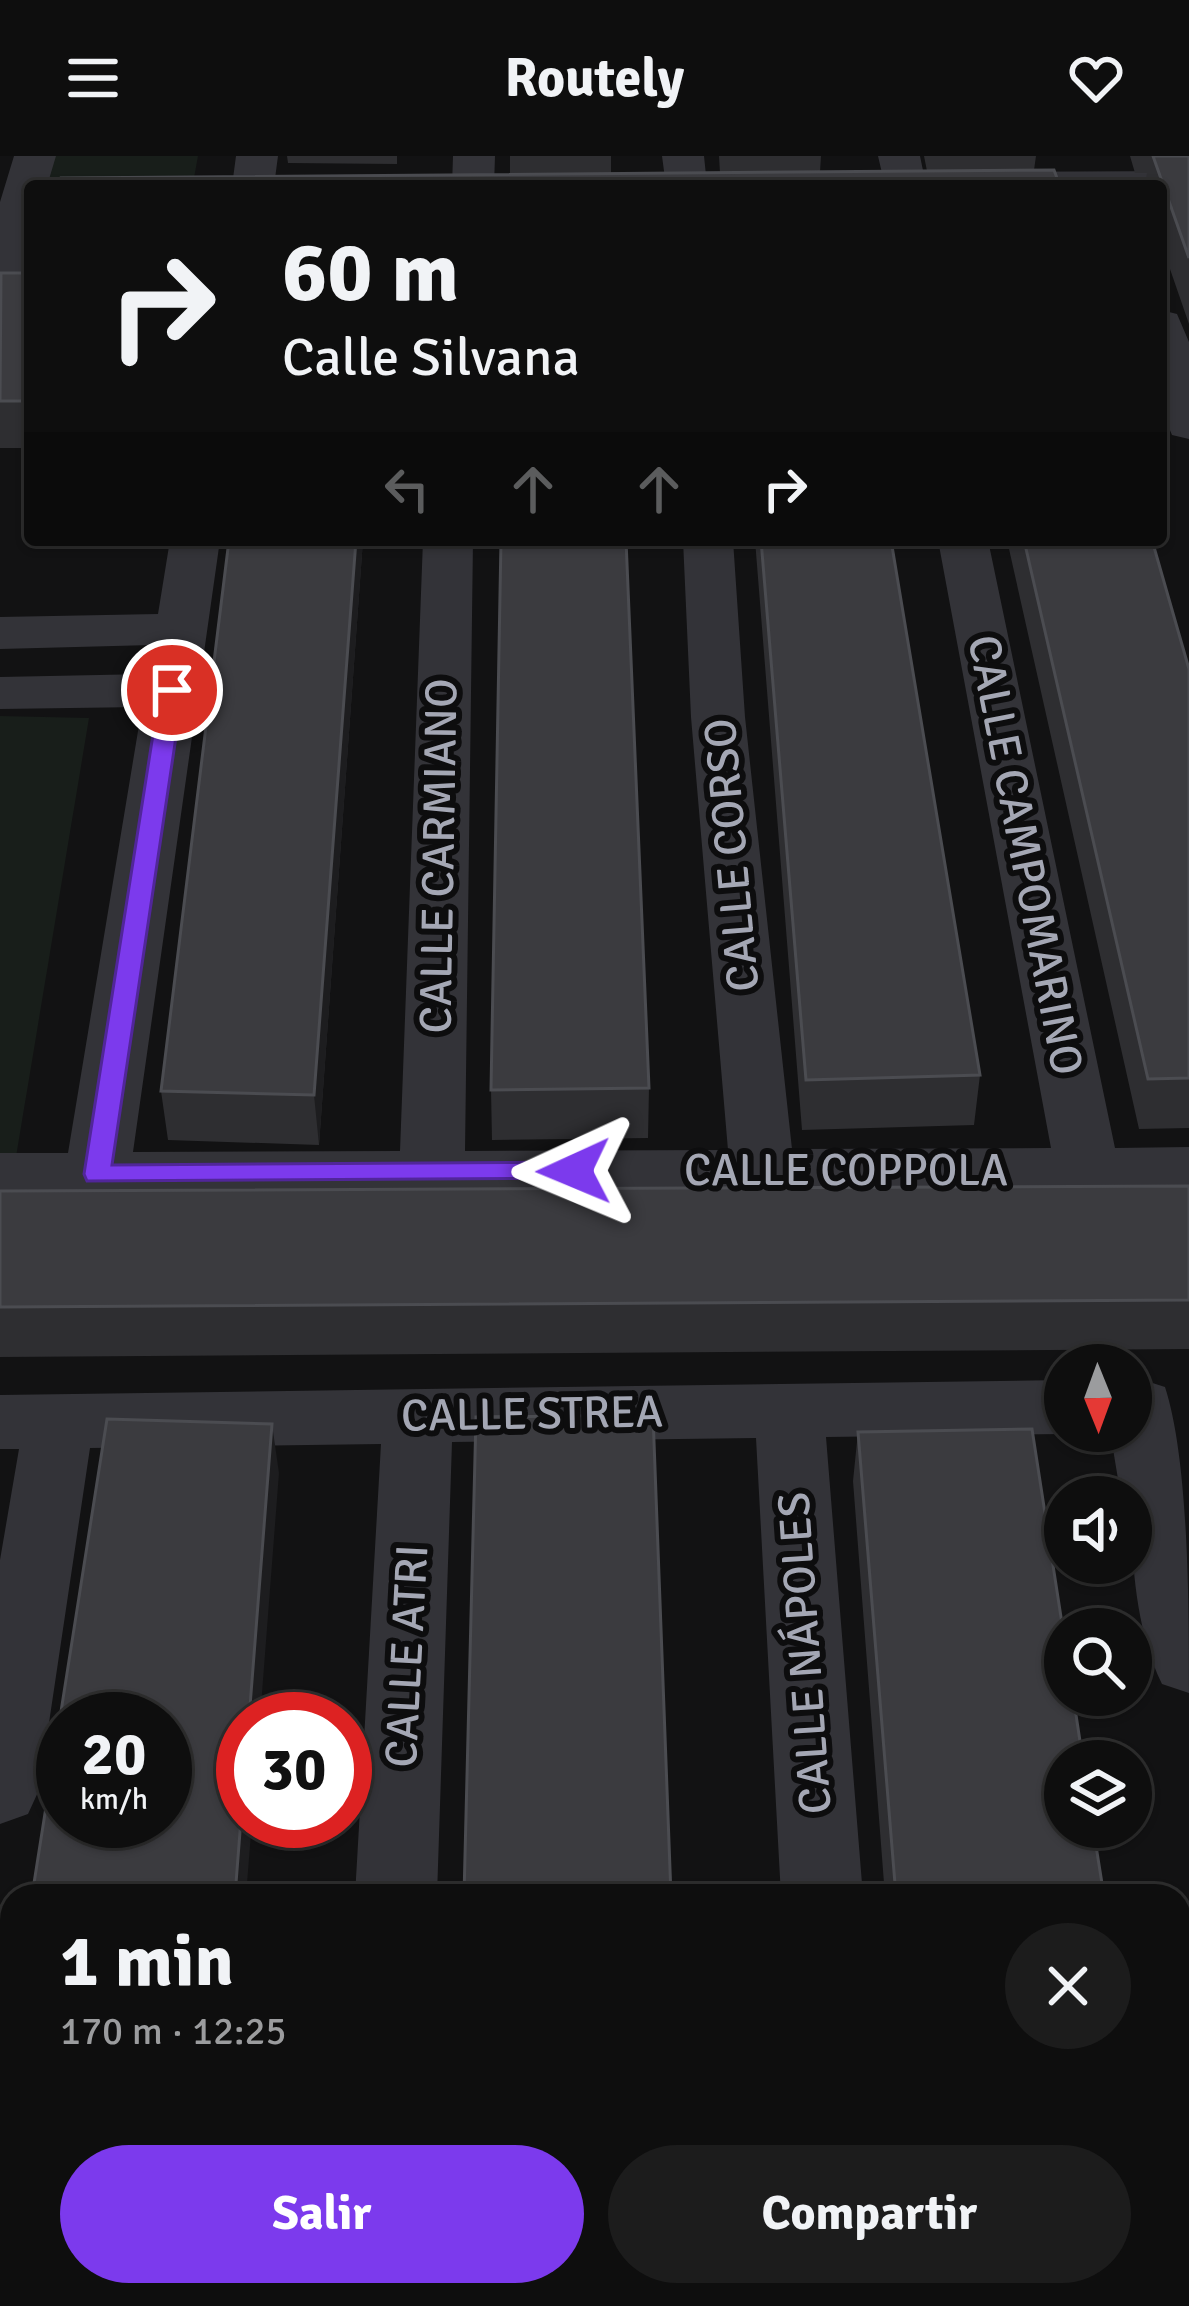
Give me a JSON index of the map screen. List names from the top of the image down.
{
  "streets": {
    "street": [
      "CALLE CORSO",
      "CALLE CAMPOMARINO",
      "CALLE CARMIANO",
      "CALLE COPPOLA",
      "CALLE STREA",
      "CALLE NÁPOLES",
      "CALLE ATRI"
    ]
  },
  "crossings": [
    ["CALLE CORSO", "CALLE COPPOLA"],
    ["CALLE CAMPOMARINO", "CALLE COPPOLA"],
    ["CALLE CARMIANO", "CALLE COPPOLA"],
    ["CALLE STREA", "CALLE NÁPOLES"],
    ["CALLE STREA", "CALLE ATRI"]
  ],
  "north": "bottom",
  "page": {
    "header": "Routely",
    "turn": ["60 m", "Calle Silvana"],
    "speed": "20 km/h",
    "limit": "30",
    "heading": ["1 min", "170 m · 12:25"],
    "buttons": ["Salir", "Compartir"]
  }
}
